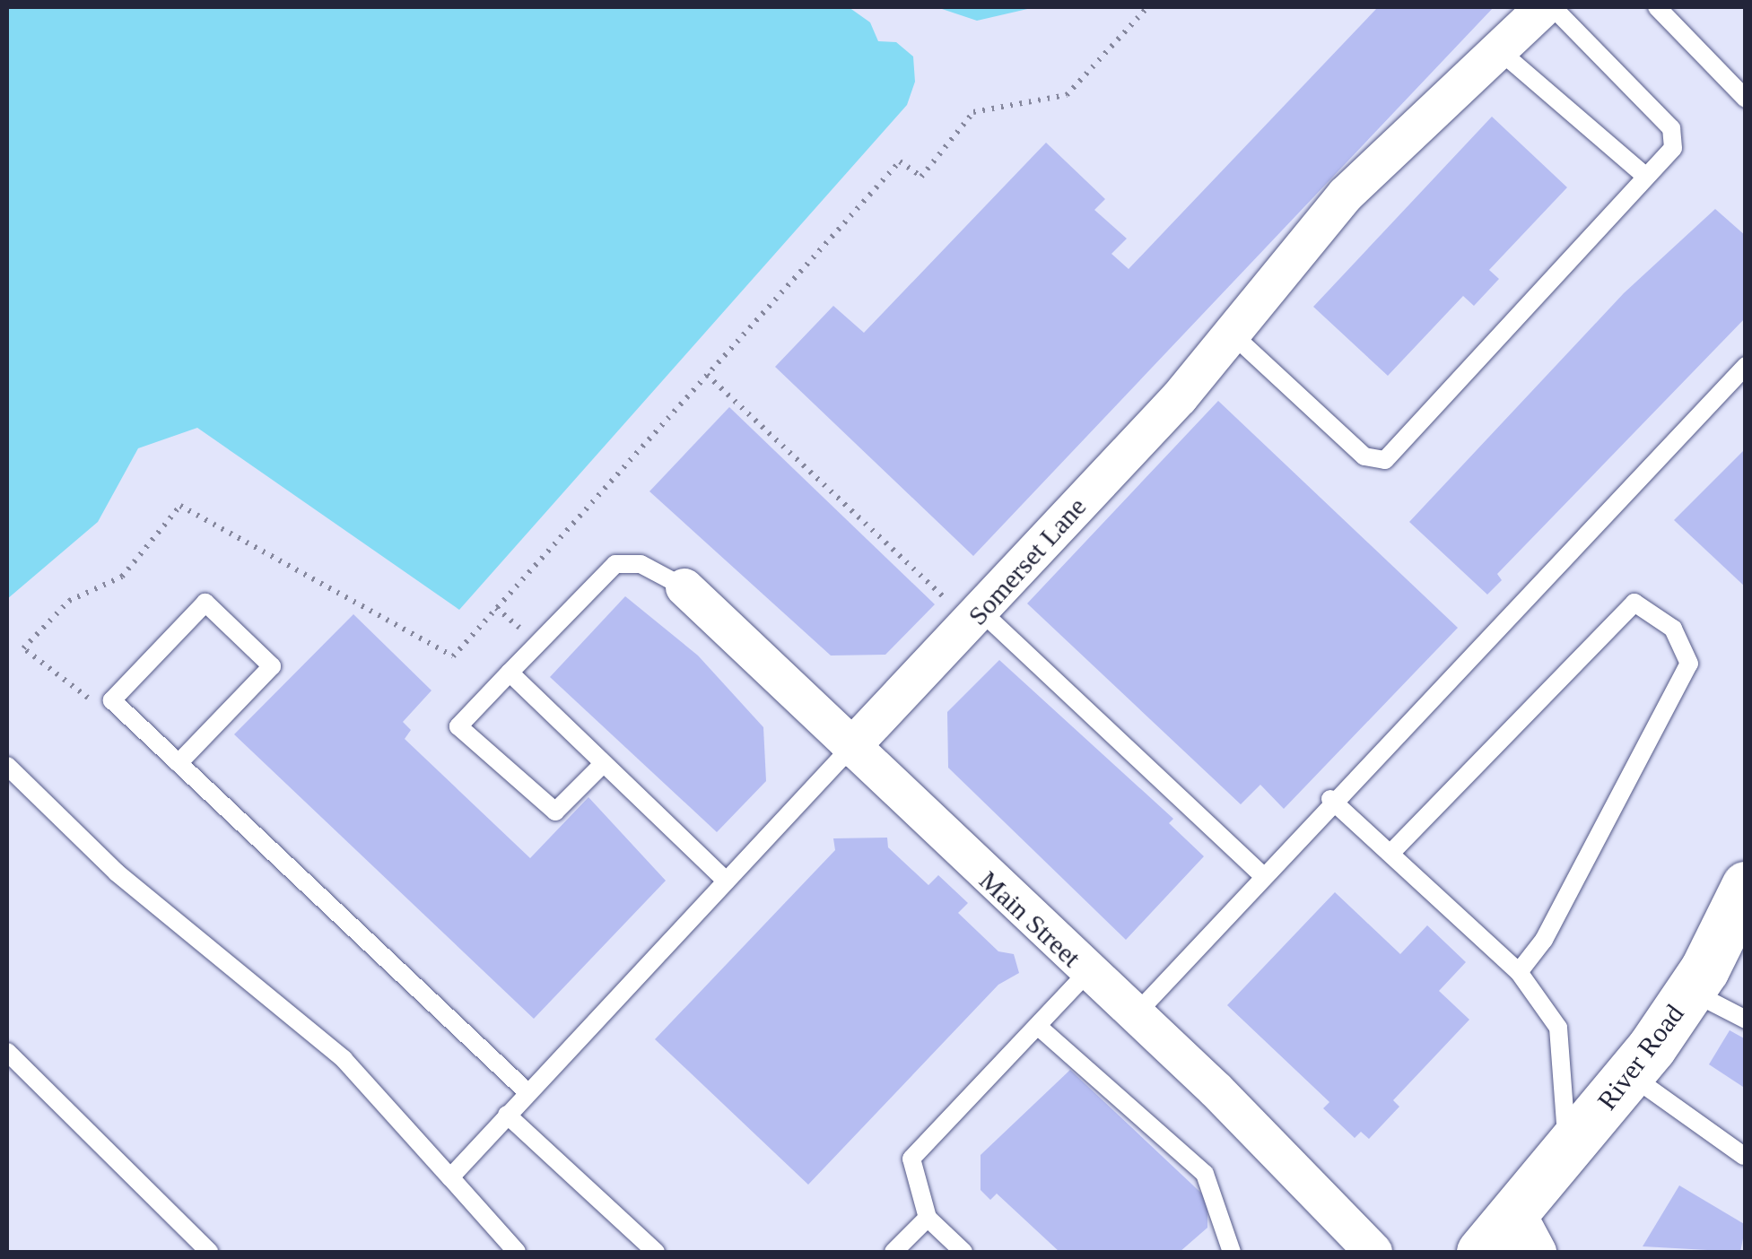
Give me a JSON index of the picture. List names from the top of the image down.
{
  "streets": {
    "main road": ["River Road"],
    "street": ["Somerset Lane", "Main Street"]
  },
  "crossings": [
    ["Somerset Lane", "Main Street"]
  ]
}
